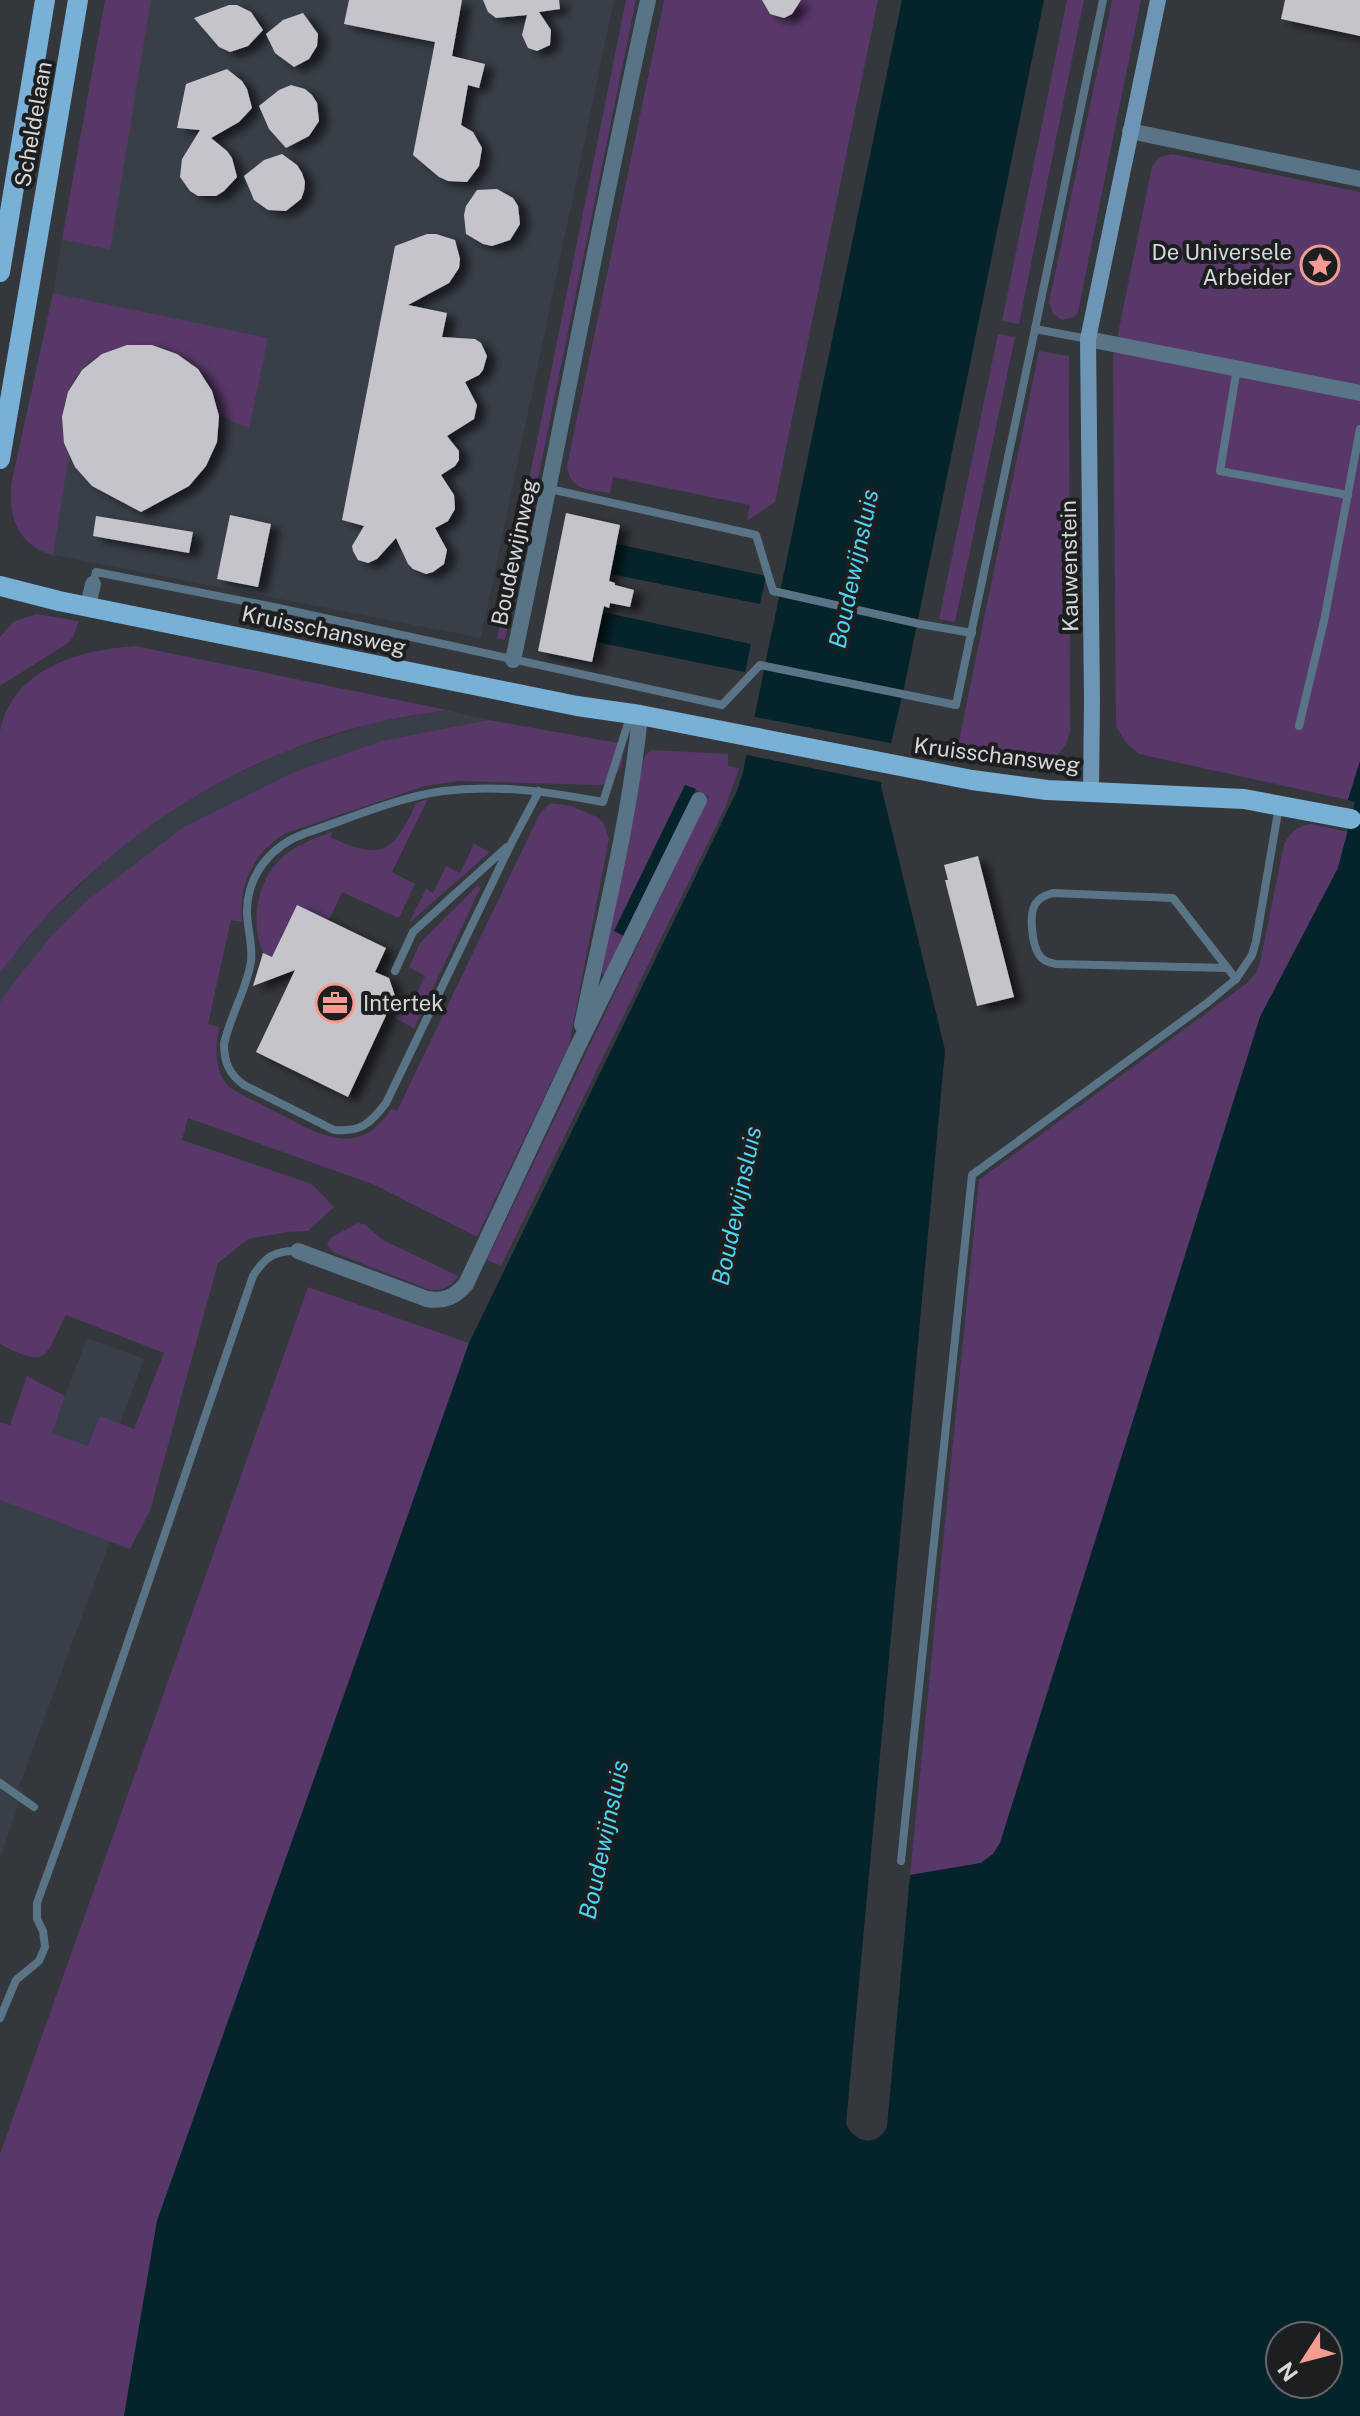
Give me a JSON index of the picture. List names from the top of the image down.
{
  "streets": {
    "main road": ["Scheldelaan", "Kruisschansweg"],
    "street": ["Boudewijnweg", "Kauwenstein"]
  },
  "crossings": [
    ["Boudewijnweg", "Kruisschansweg"],
    ["Kauwenstein", "Kruisschansweg"]
  ],
  "water": ["Boudewijnsluis"],
  "places": {
    "place": ["De Universele Arbeider"],
    "office": ["Intertek"]
  },
  "north": "bottom left"
}
